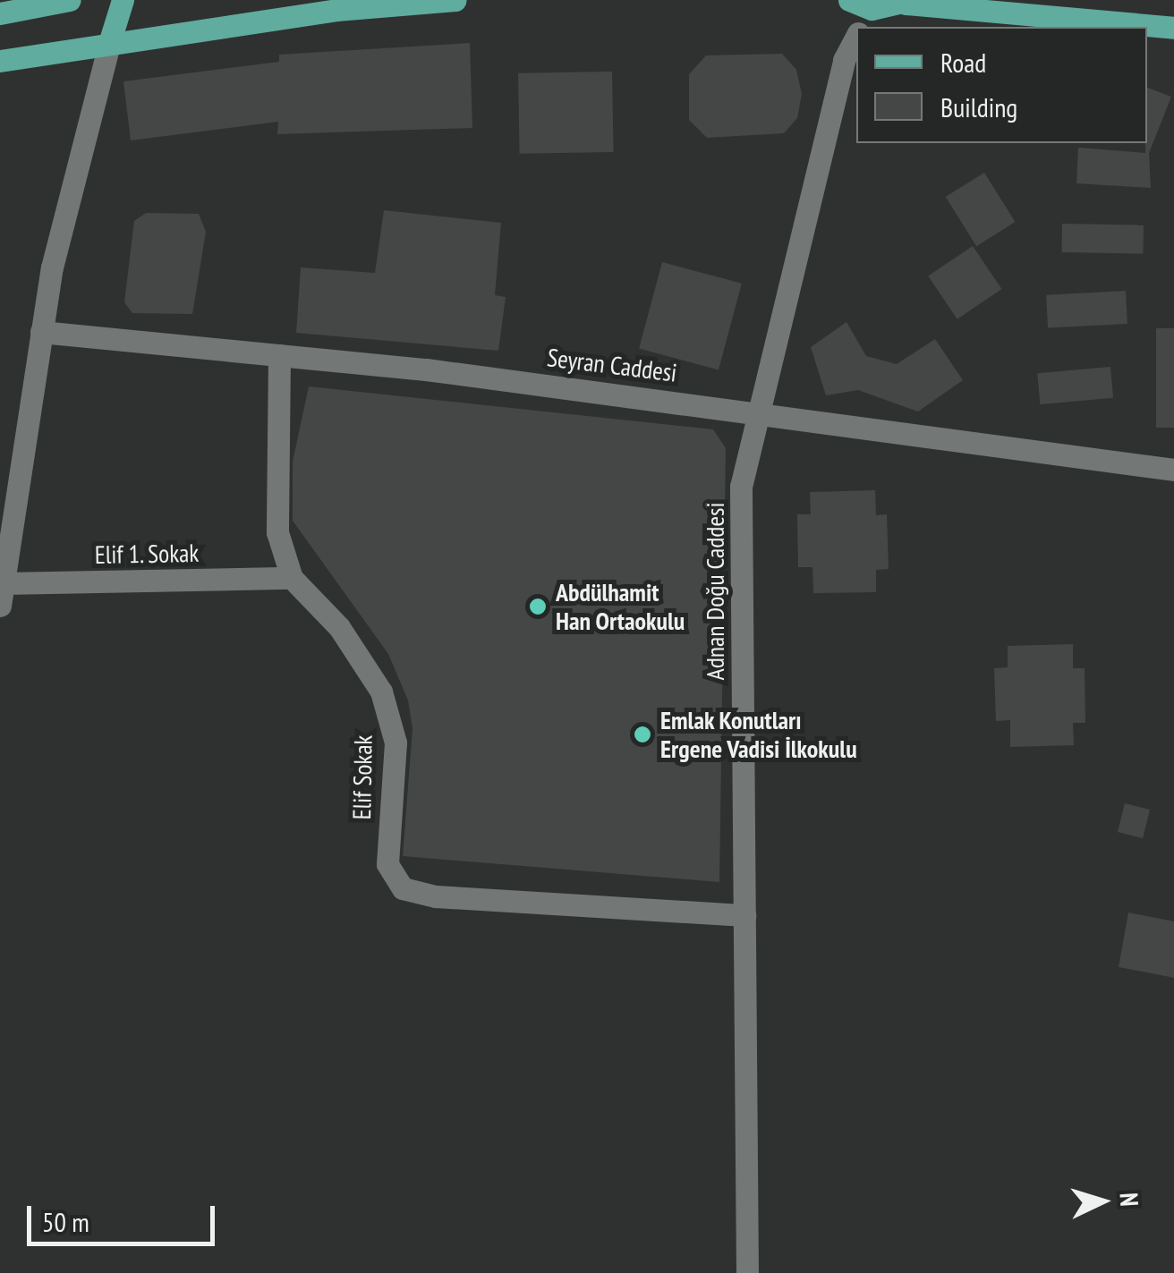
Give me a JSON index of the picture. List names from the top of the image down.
{
  "streets": {
    "street": [
      "Seyran Caddesi",
      "Elif 1. Sokak",
      "Adnan Doğu Caddesi",
      "Elif Sokak"
    ]
  },
  "crossings": [
    ["Seyran Caddesi", "Adnan Doğu Caddesi"],
    ["Seyran Caddesi", "Elif Sokak"],
    ["Elif 1. Sokak", "Elif Sokak"],
    ["Adnan Doğu Caddesi", "Elif Sokak"]
  ],
  "places": ["Abdülhamit Han Ortaokulu", "Emlak Konutları Ergene Vadisi İlkokulu"],
  "legend": ["Road", "Building"],
  "scale_bar": "50 m",
  "north": "right"
}
